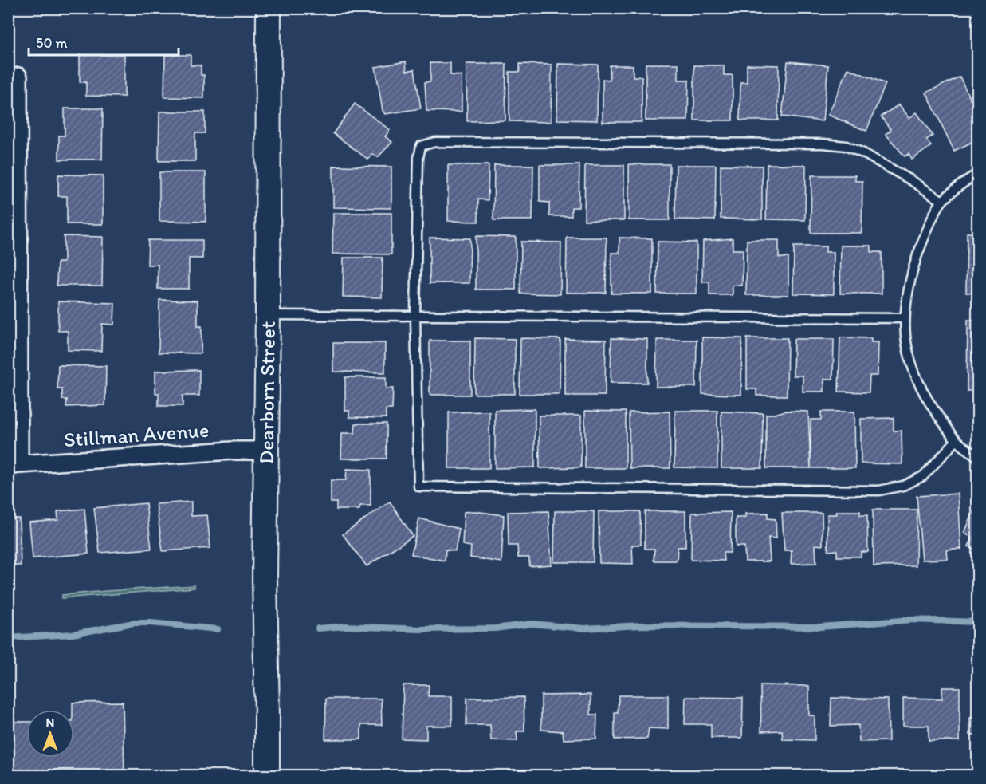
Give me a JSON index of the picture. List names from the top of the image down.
{
  "streets": {
    "street": ["Dearborn Street", "Stillman Avenue"]
  },
  "crossings": [
    ["Dearborn Street", "Stillman Avenue"]
  ],
  "scale_bar": "50 m",
  "north": "top"
}
